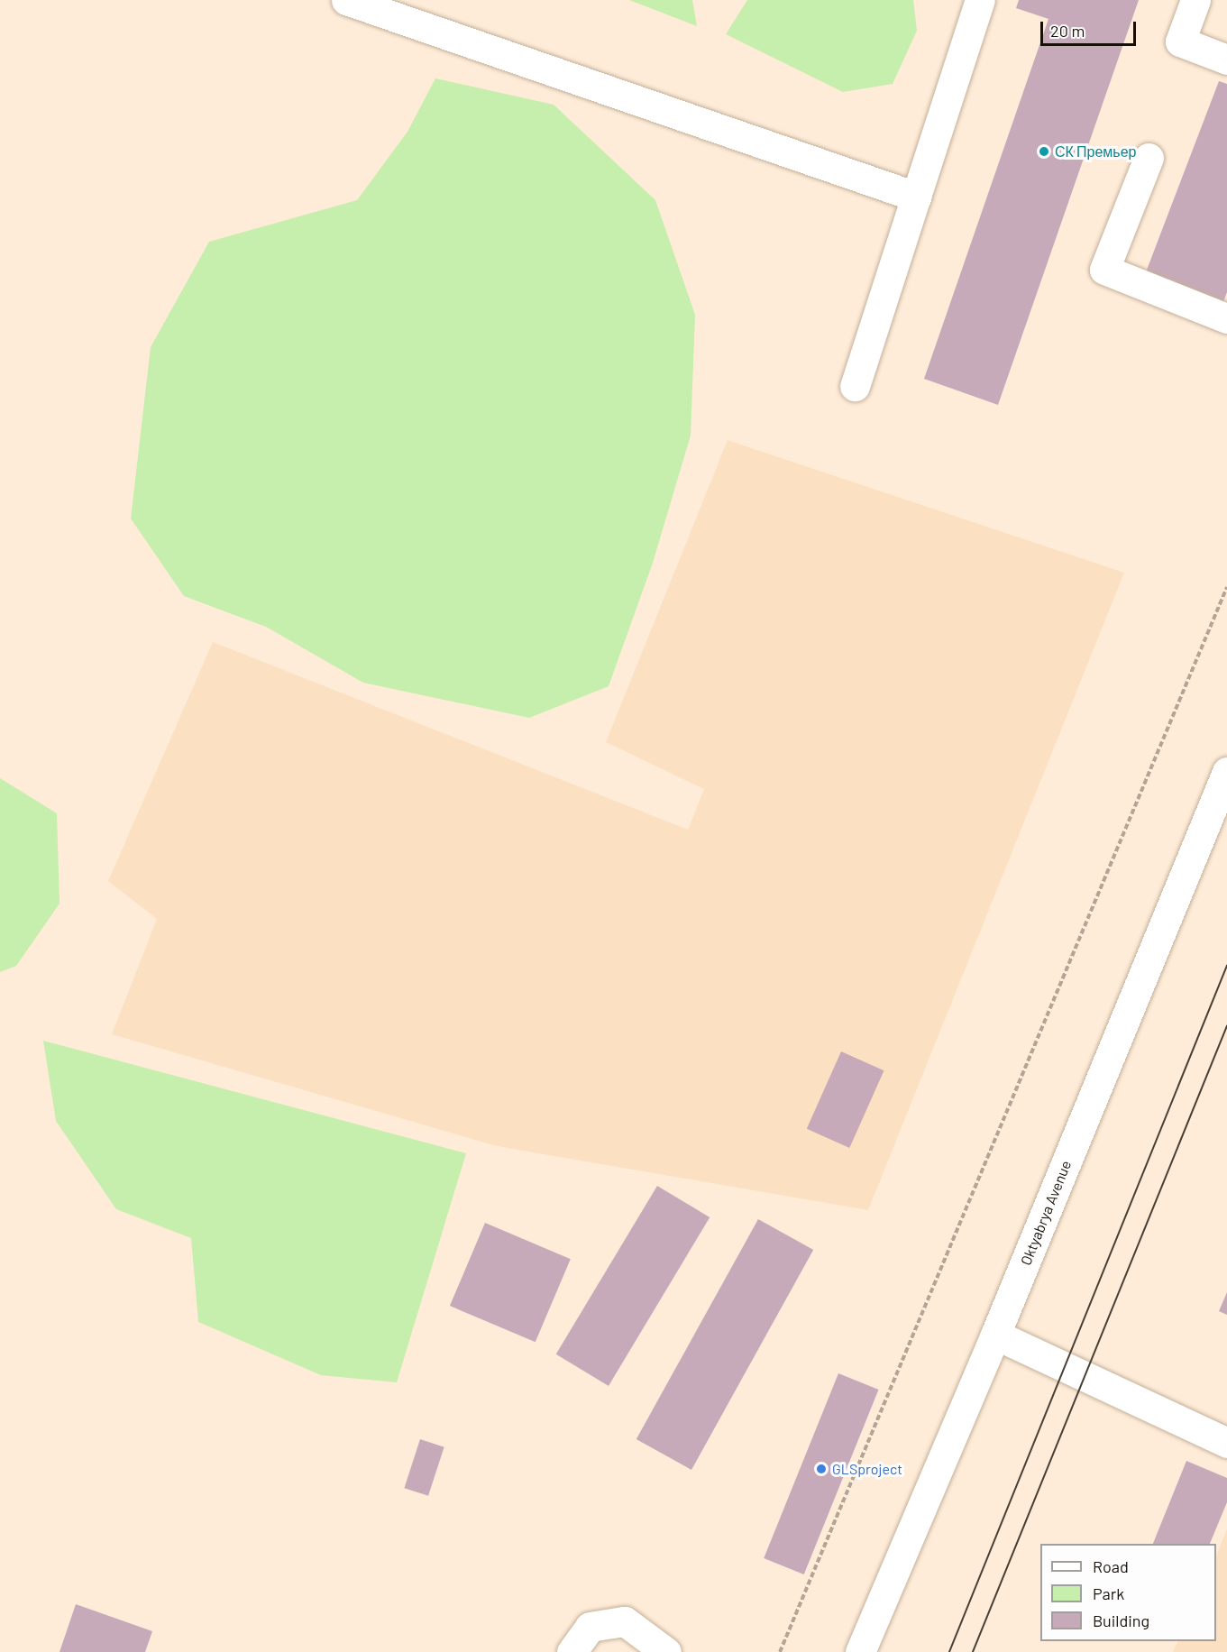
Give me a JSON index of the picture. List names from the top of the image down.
{
  "streets": {
    "street": ["Oktyabrya Avenue"]
  },
  "places": ["СК Премьер", "GLSproject"],
  "legend": ["Road", "Park", "Building"],
  "scale_bar": "20 m"
}
